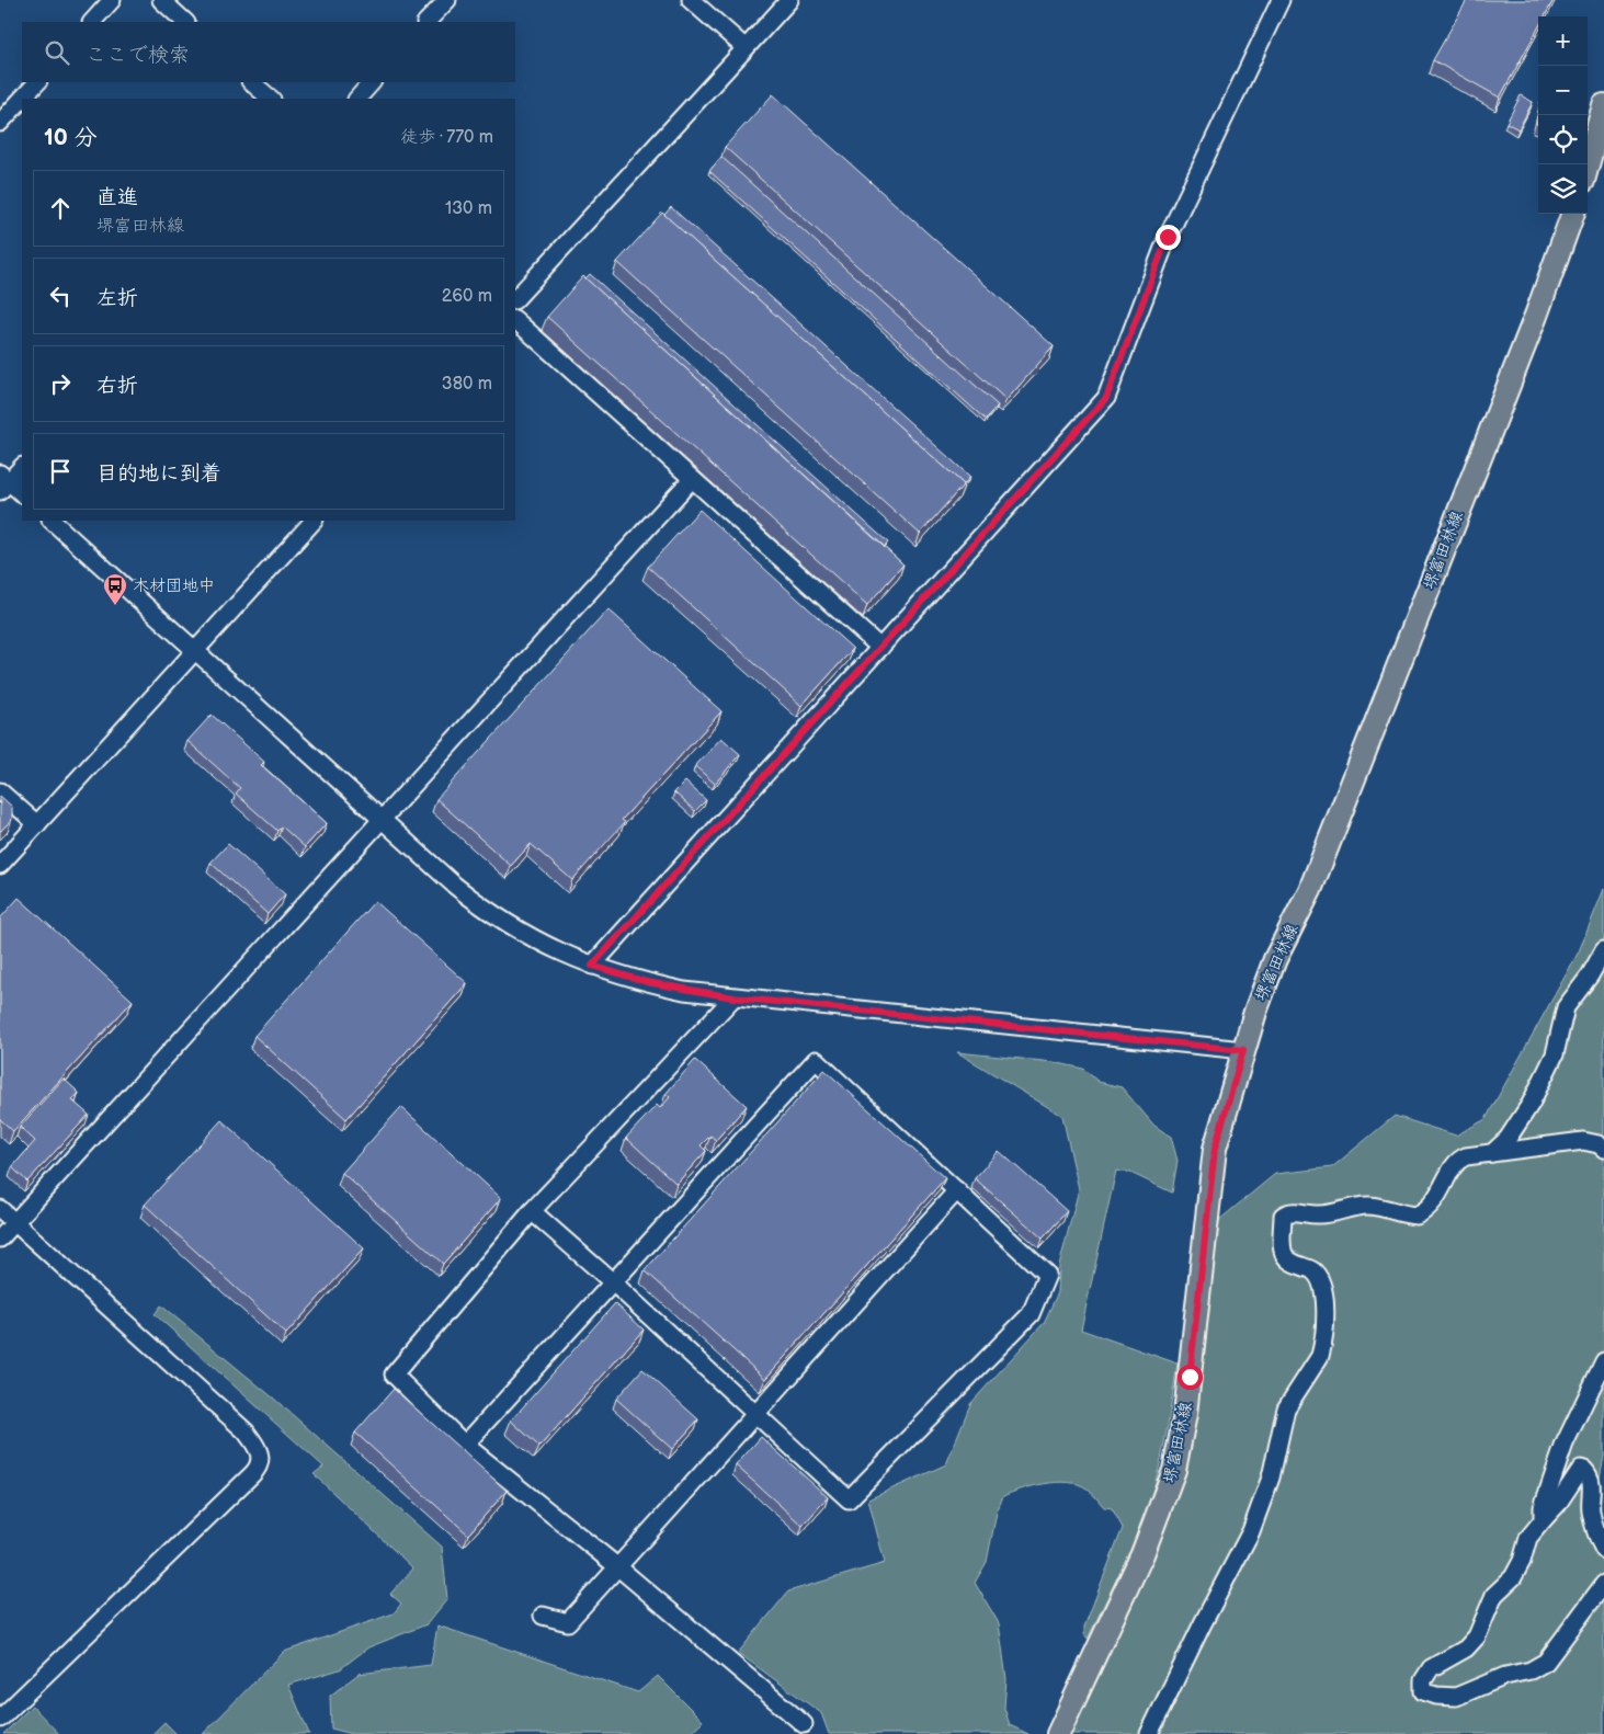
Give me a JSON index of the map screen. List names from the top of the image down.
{
  "streets": {
    "main road": ["堺富田林線"]
  },
  "places": {
    "bus stop": ["木材団地中"]
  },
  "page": {
    "map_buttons": ["+", "−"],
    "search": "ここで検索",
    "heading": ["10 分", "徒歩 · 770 m"],
    "list": [
      ["直進", "堺富田林線", "130 m"],
      ["左折", "260 m"],
      ["右折", "380 m"],
      "目的地に到着"
    ]
  }
}
